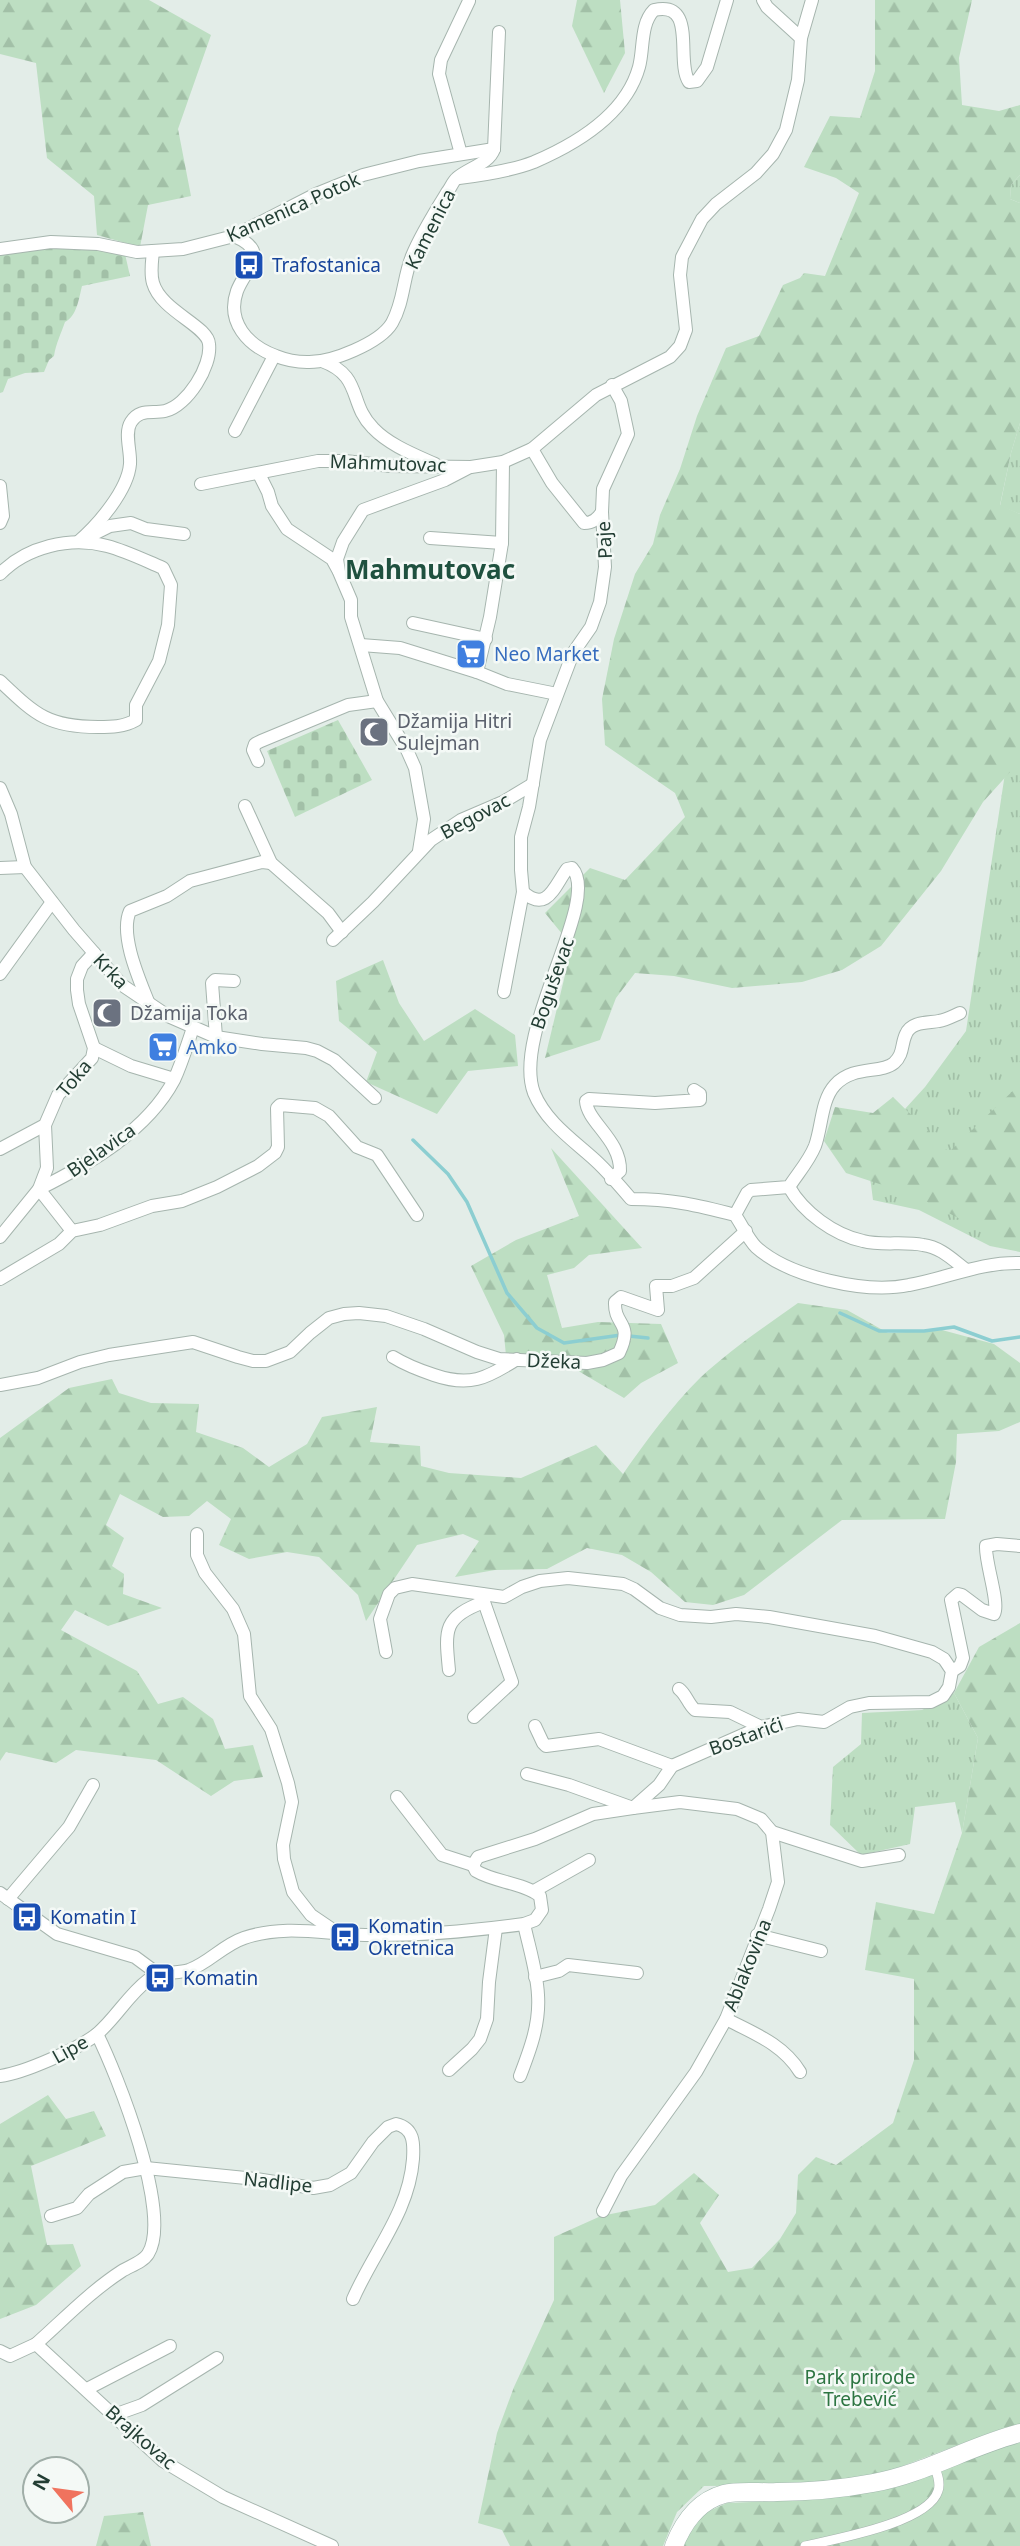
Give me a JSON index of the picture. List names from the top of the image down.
{
  "streets": {
    "street": [
      "Kamenica Potok",
      "Kamenica",
      "Mahmutovac",
      "Paje",
      "Begovac",
      "Krka",
      "Boguševac",
      "Toka",
      "Bjelavica",
      "Džeka",
      "Bostarići",
      "Ablakovina",
      "Lipe",
      "Nadlipe",
      "Brajkovac"
    ]
  },
  "crossings": [
    ["Kamenica Potok", "Kamenica"],
    ["Mahmutovac", "Paje"],
    ["Paje", "Begovac"],
    ["Paje", "Boguševac"],
    ["Krka", "Toka"],
    ["Krka", "Bjelavica"],
    ["Toka", "Bjelavica"]
  ],
  "districts": ["Mahmutovac"],
  "parks": ["Park prirode Trebević"],
  "places": {
    "bus stop": [
      "Trafostanica",
      "Komatin I",
      "Komatin Okretnica",
      "Komatin"
    ],
    "supermarket": ["Neo Market", "Amko"],
    "mosque": ["Džamija Hitri Sulejman", "Džamija Toka"]
  },
  "north": "top left"
}
